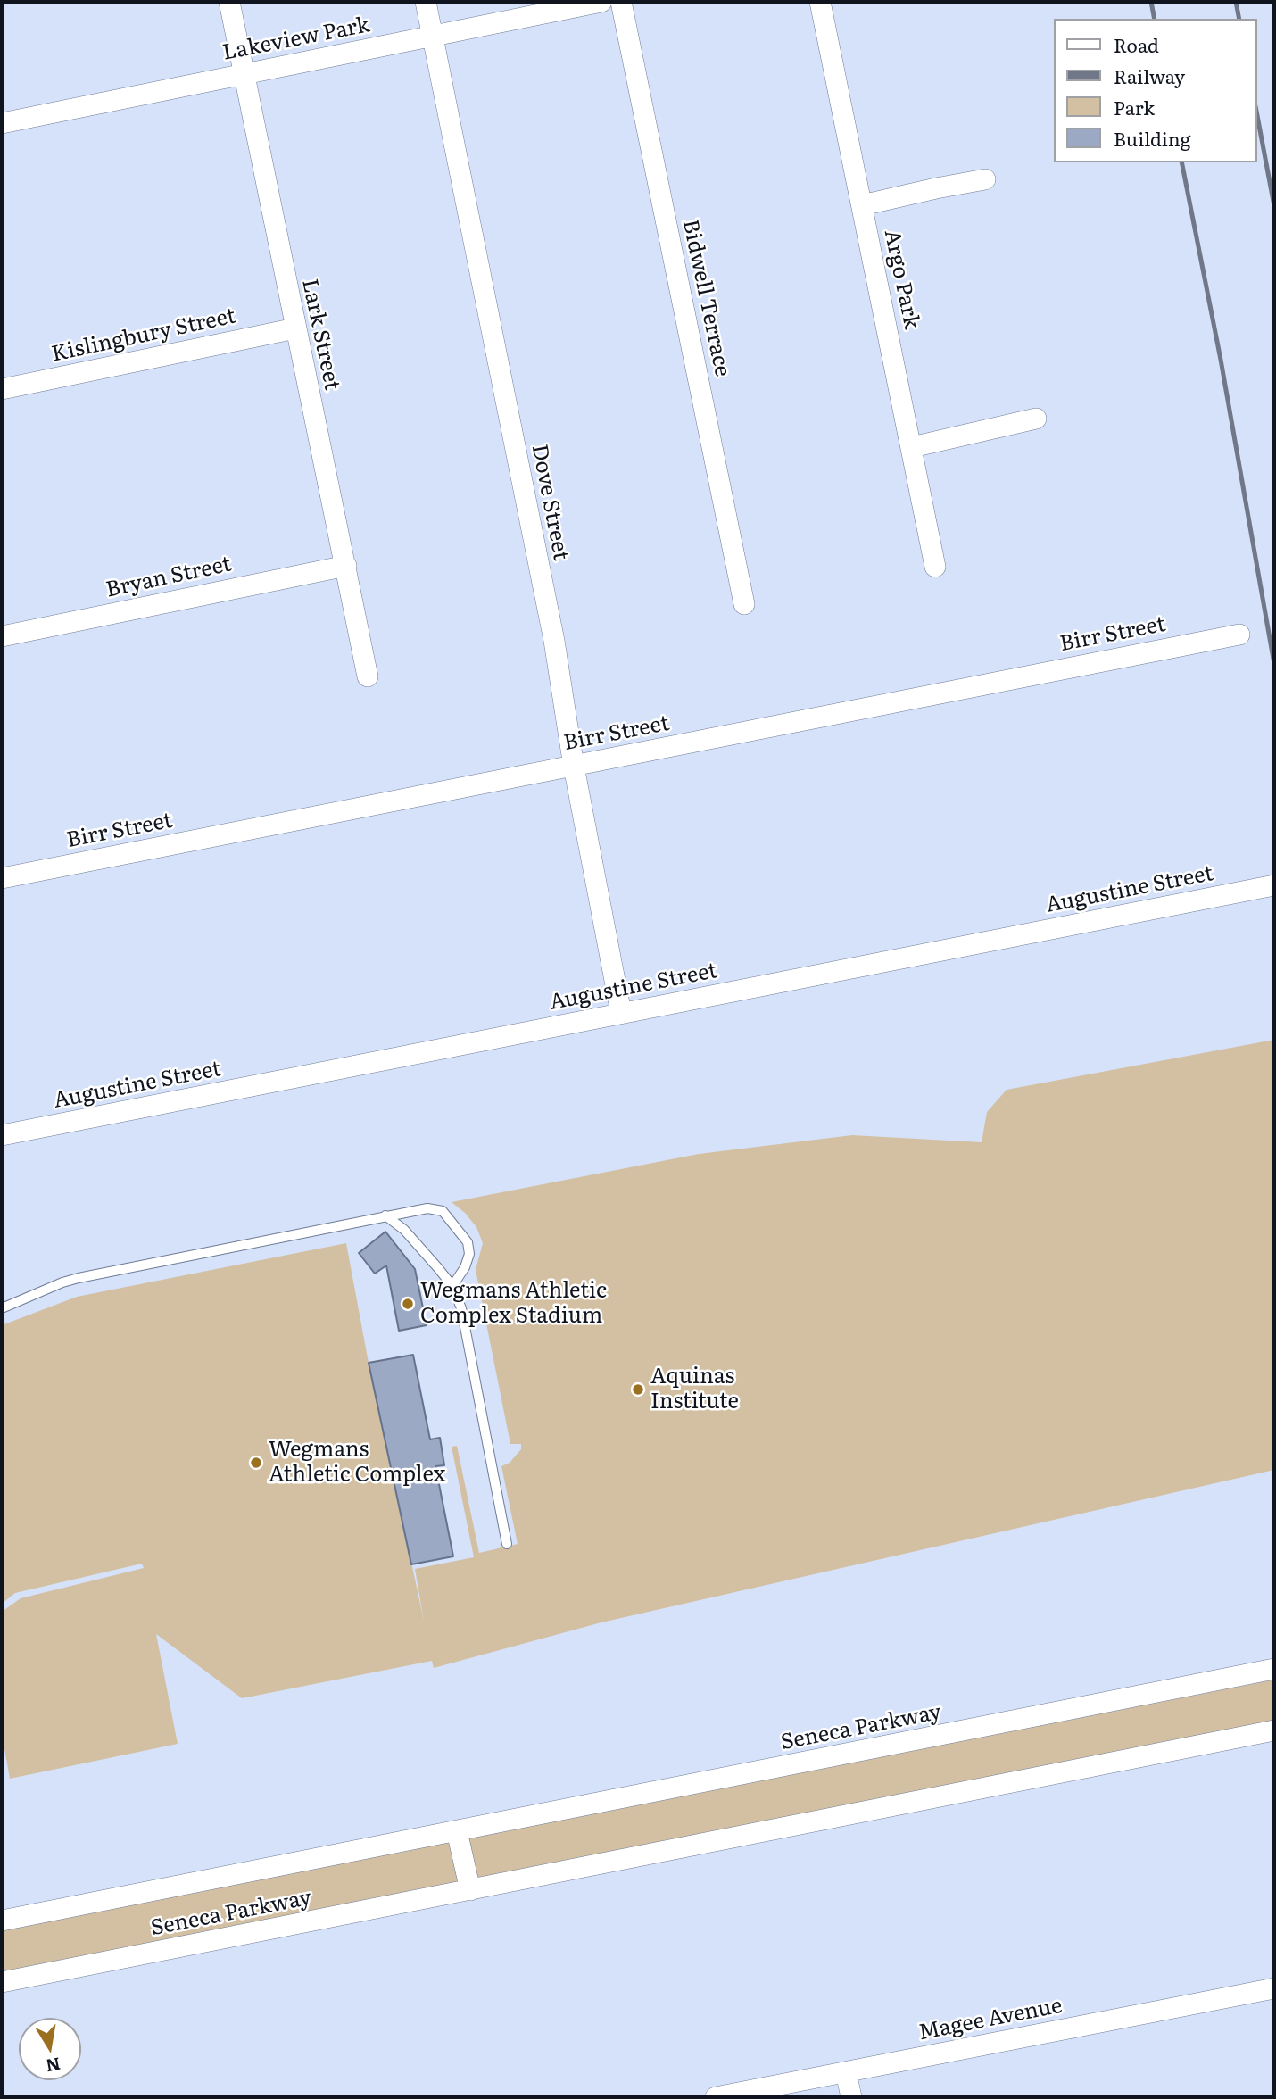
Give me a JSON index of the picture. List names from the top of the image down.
{
  "streets": {
    "street": [
      "Lakeview Park",
      "Argo Park",
      "Bidwell Terrace",
      "Lark Street",
      "Kislingbury Street",
      "Dove Street",
      "Bryan Street",
      "Birr Street",
      "Augustine Street",
      "Seneca Parkway",
      "Magee Avenue"
    ]
  },
  "crossings": [
    ["Lakeview Park", "Lark Street"],
    ["Lakeview Park", "Dove Street"],
    ["Lark Street", "Kislingbury Street"],
    ["Lark Street", "Bryan Street"],
    ["Dove Street", "Birr Street"],
    ["Dove Street", "Augustine Street"]
  ],
  "places": ["Wegmans Athletic Complex Stadium", "Aquinas Institute", "Wegmans Athletic Complex"],
  "legend": [
    "Road",
    "Railway",
    "Park",
    "Building"
  ],
  "north": "bottom"
}
